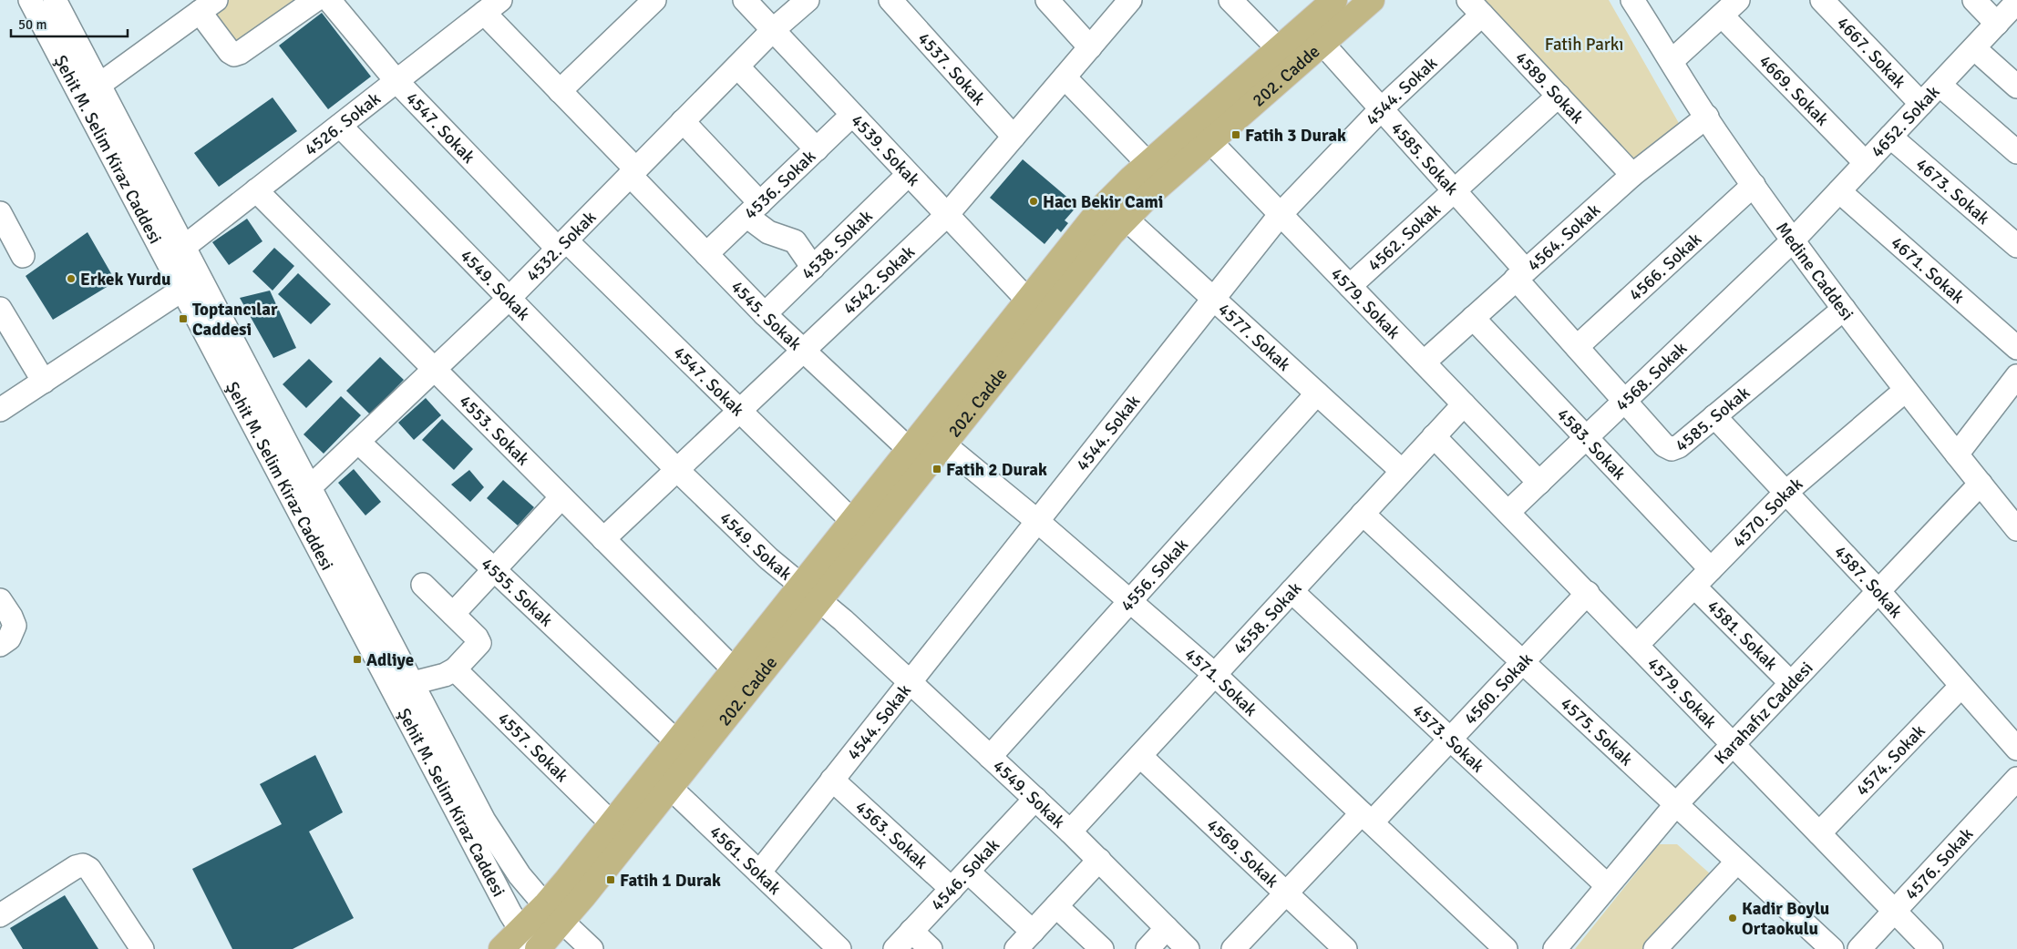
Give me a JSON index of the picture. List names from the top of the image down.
{
  "streets": {
    "main road": ["202. Cadde"],
    "street": [
      "4667. Sokak",
      "4537. Sokak",
      "4589. Sokak",
      "4669. Sokak",
      "4544. Sokak",
      "4652. Sokak",
      "4526. Sokak",
      "4547. Sokak",
      "Şehit M. Selim Kiraz Caddesi",
      "4539. Sokak",
      "4585. Sokak",
      "4536. Sokak",
      "4673. Sokak",
      "4562. Sokak",
      "4564. Sokak",
      "4538. Sokak",
      "4532. Sokak",
      "4566. Sokak",
      "4671. Sokak",
      "Medine Caddesi",
      "4542. Sokak",
      "4549. Sokak",
      "4579. Sokak",
      "4545. Sokak",
      "4577. Sokak",
      "4568. Sokak",
      "4553. Sokak",
      "4583. Sokak",
      "4570. Sokak",
      "4556. Sokak",
      "4587. Sokak",
      "4555. Sokak",
      "4558. Sokak",
      "4581. Sokak",
      "4571. Sokak",
      "4560. Sokak",
      "Karahafız Caddesi",
      "4575. Sokak",
      "4573. Sokak",
      "4557. Sokak",
      "4574. Sokak",
      "4563. Sokak",
      "4569. Sokak",
      "4561. Sokak",
      "4576. Sokak",
      "4546. Sokak"
    ]
  },
  "crossings": [
    ["4667. Sokak", "4652. Sokak"],
    ["4537. Sokak", "4542. Sokak"],
    ["202. Cadde", "4547. Sokak"],
    ["202. Cadde", "Şehit M. Selim Kiraz Caddesi"],
    ["202. Cadde", "4539. Sokak"],
    ["202. Cadde", "4585. Sokak"],
    ["202. Cadde", "4549. Sokak"],
    ["202. Cadde", "4579. Sokak"],
    ["202. Cadde", "4545. Sokak"],
    ["202. Cadde", "4577. Sokak"],
    ["202. Cadde", "4553. Sokak"],
    ["202. Cadde", "4555. Sokak"],
    ["202. Cadde", "4571. Sokak"],
    ["202. Cadde", "4557. Sokak"],
    ["202. Cadde", "4561. Sokak"],
    ["4589. Sokak", "4544. Sokak"],
    ["4589. Sokak", "4562. Sokak"],
    ["4589. Sokak", "4564. Sokak"],
    ["4669. Sokak", "4652. Sokak"],
    ["4544. Sokak", "4585. Sokak"],
    ["4544. Sokak", "4549. Sokak"],
    ["4544. Sokak", "4579. Sokak"],
    ["4544. Sokak", "4577. Sokak"],
    ["4544. Sokak", "4571. Sokak"],
    ["4544. Sokak", "4563. Sokak"],
    ["4544. Sokak", "4561. Sokak"],
    ["4652. Sokak", "4673. Sokak"],
    ["4652. Sokak", "4671. Sokak"],
    ["4652. Sokak", "Medine Caddesi"],
    ["4652. Sokak", "4568. Sokak"],
    ["4526. Sokak", "4547. Sokak"],
    ["4526. Sokak", "Şehit M. Selim Kiraz Caddesi"],
    ["4526. Sokak", "4549. Sokak"],
    ["4526. Sokak", "4545. Sokak"],
    ["4526. Sokak", "4553. Sokak"],
    ["4547. Sokak", "4532. Sokak"],
    ["4547. Sokak", "4542. Sokak"],
    ["Şehit M. Selim Kiraz Caddesi", "4532. Sokak"],
    ["4539. Sokak", "4536. Sokak"],
    ["4539. Sokak", "4538. Sokak"],
    ["4539. Sokak", "4532. Sokak"],
    ["4539. Sokak", "4542. Sokak"],
    ["4585. Sokak", "4562. Sokak"],
    ["4585. Sokak", "4564. Sokak"],
    ["4585. Sokak", "4566. Sokak"],
    ["4585. Sokak", "Medine Caddesi"],
    ["4585. Sokak", "4568. Sokak"],
    ["4585. Sokak", "4587. Sokak"],
    ["4536. Sokak", "4545. Sokak"],
    ["4562. Sokak", "4579. Sokak"],
    ["4564. Sokak", "Medine Caddesi"],
    ["4564. Sokak", "4579. Sokak"],
    ["4564. Sokak", "4583. Sokak"],
    ["4538. Sokak", "4545. Sokak"],
    ["4532. Sokak", "4549. Sokak"],
    ["4532. Sokak", "4545. Sokak"],
    ["4532. Sokak", "4553. Sokak"],
    ["4532. Sokak", "4555. Sokak"],
    ["4566. Sokak", "Medine Caddesi"],
    ["Medine Caddesi", "4568. Sokak"],
    ["Medine Caddesi", "4570. Sokak"],
    ["Medine Caddesi", "Karahafız Caddesi"],
    ["4542. Sokak", "4549. Sokak"],
    ["4542. Sokak", "4545. Sokak"],
    ["4542. Sokak", "4553. Sokak"],
    ["4549. Sokak", "4556. Sokak"],
    ["4549. Sokak", "4558. Sokak"],
    ["4549. Sokak", "4546. Sokak"],
    ["4579. Sokak", "4568. Sokak"],
    ["4579. Sokak", "4570. Sokak"],
    ["4579. Sokak", "4558. Sokak"],
    ["4579. Sokak", "4560. Sokak"],
    ["4579. Sokak", "Karahafız Caddesi"],
    ["4579. Sokak", "4574. Sokak"],
    ["4579. Sokak", "4576. Sokak"],
    ["4577. Sokak", "4556. Sokak"],
    ["4577. Sokak", "4558. Sokak"],
    ["4568. Sokak", "4583. Sokak"],
    ["4583. Sokak", "4570. Sokak"],
    ["4570. Sokak", "4587. Sokak"],
    ["4570. Sokak", "4581. Sokak"],
    ["4556. Sokak", "4571. Sokak"],
    ["4587. Sokak", "Karahafız Caddesi"],
    ["4587. Sokak", "4574. Sokak"],
    ["4558. Sokak", "4571. Sokak"],
    ["4558. Sokak", "4575. Sokak"],
    ["4558. Sokak", "4573. Sokak"],
    ["4558. Sokak", "4569. Sokak"],
    ["4581. Sokak", "Karahafız Caddesi"],
    ["4571. Sokak", "4560. Sokak"],
    ["4560. Sokak", "4575. Sokak"],
    ["4560. Sokak", "4573. Sokak"],
    ["4560. Sokak", "4569. Sokak"],
    ["Karahafız Caddesi", "4575. Sokak"],
    ["Karahafız Caddesi", "4573. Sokak"],
    ["4563. Sokak", "4546. Sokak"]
  ],
  "parks": ["Fatih Parkı"],
  "places": {
    "transit": [
      "Fatih 3 Durak",
      "Toptancılar Caddesi",
      "Fatih 2 Durak",
      "Adliye",
      "Fatih 1 Durak"
    ],
    "other": ["Hacı Bekir Cami", "Erkek Yurdu", "Kadir Boylu Ortaokulu"]
  },
  "scale_bar": "50 m"
}
